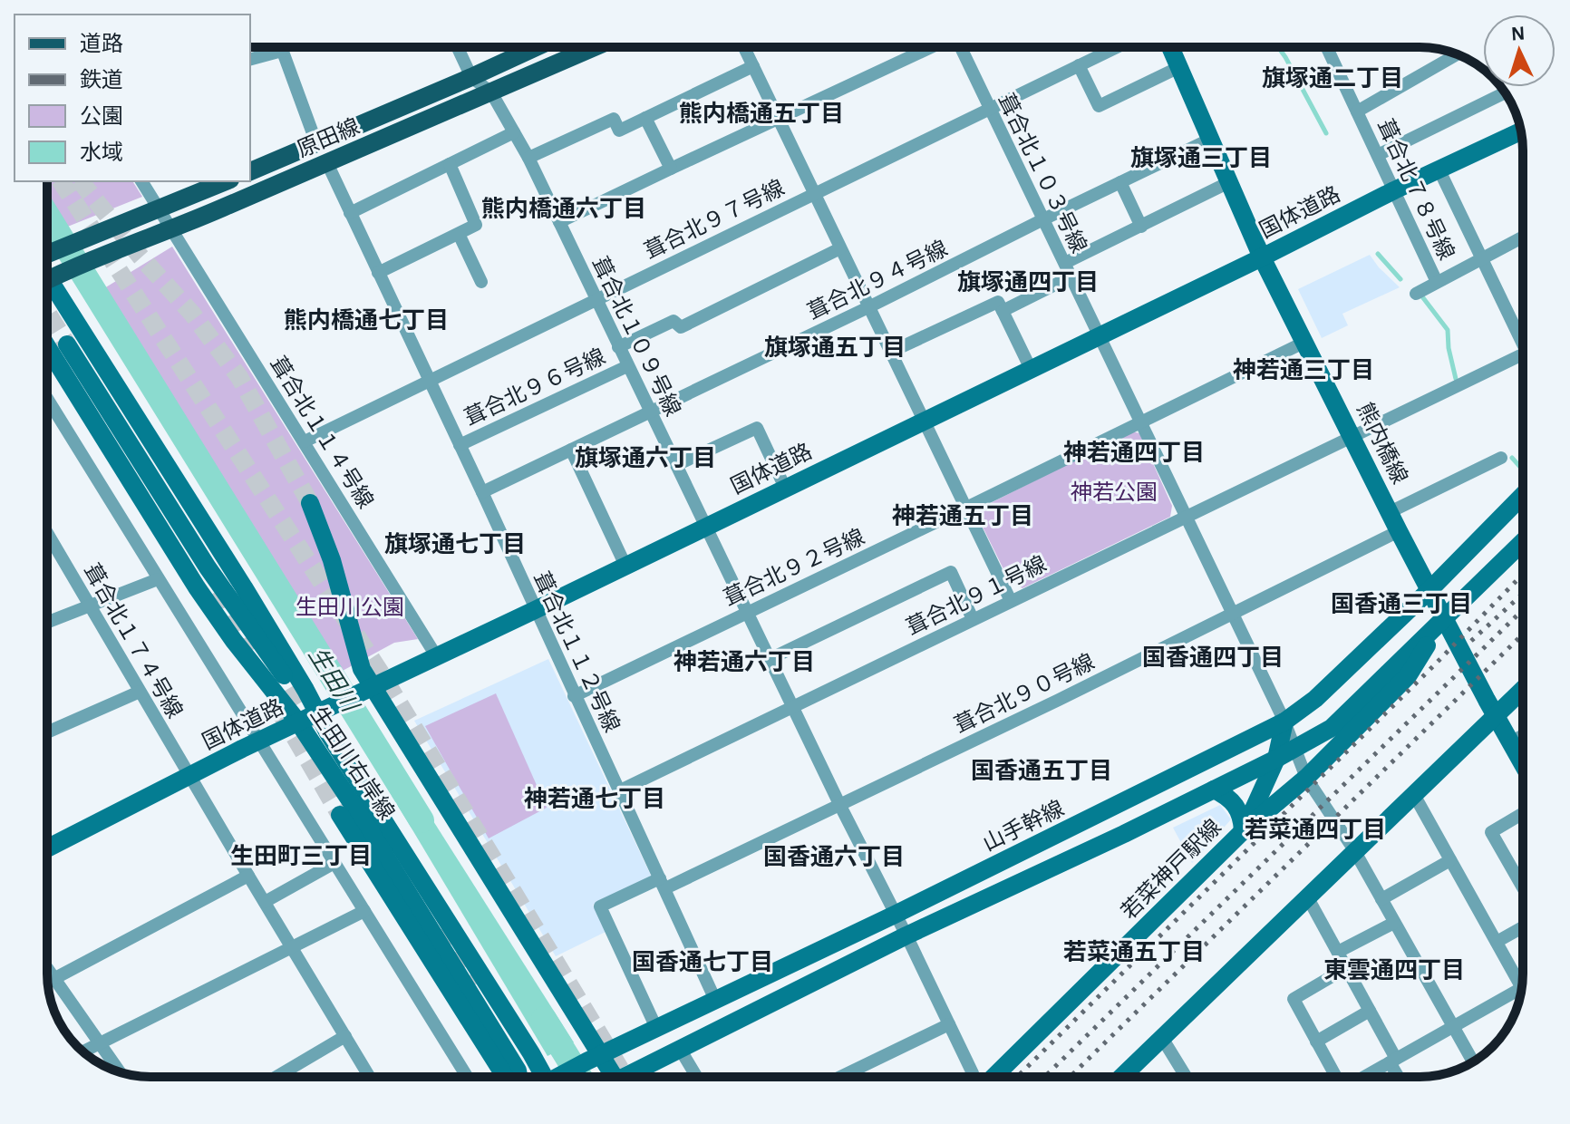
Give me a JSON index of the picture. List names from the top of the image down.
{
  "streets": {
    "main road": ["原田線"],
    "street": [
      "葺合北１０３号線",
      "葺合北７８号線",
      "国体道路",
      "葺合北９７号線",
      "葺合北９４号線",
      "葺合北１０９号線",
      "葺合北９６号線",
      "葺合北１１４号線",
      "熊内橋線",
      "葺合北９２号線",
      "葺合北９１号線",
      "葺合北１７４号線",
      "葺合北１１２号線",
      "葺合北９０号線",
      "生田川右岸線",
      "山手幹線",
      "若菜神戸駅線"
    ]
  },
  "crossings": [
    ["原田線", "葺合北１０９号線"],
    ["原田線", "葺合北１１４号線"],
    ["原田線", "葺合北１１２号線"],
    ["葺合北１０３号線", "国体道路"],
    ["葺合北１０３号線", "葺合北９７号線"],
    ["葺合北１０３号線", "葺合北９４号線"],
    ["葺合北１０３号線", "葺合北９２号線"],
    ["葺合北１０３号線", "葺合北９１号線"],
    ["葺合北１０３号線", "葺合北９０号線"],
    ["葺合北１０３号線", "山手幹線"],
    ["葺合北１０３号線", "若菜神戸駅線"],
    ["葺合北７８号線", "国体道路"],
    ["国体道路", "葺合北１０９号線"],
    ["国体道路", "葺合北１１４号線"],
    ["国体道路", "熊内橋線"],
    ["国体道路", "葺合北１７４号線"],
    ["国体道路", "葺合北１１２号線"],
    ["国体道路", "生田川右岸線"],
    ["葺合北９７号線", "葺合北１０９号線"],
    ["葺合北９７号線", "葺合北１１４号線"],
    ["葺合北９７号線", "葺合北１１２号線"],
    ["葺合北９４号線", "葺合北１０９号線"],
    ["葺合北９４号線", "熊内橋線"],
    ["葺合北９４号線", "葺合北１１２号線"],
    ["葺合北１０９号線", "葺合北９６号線"],
    ["葺合北１０９号線", "葺合北９２号線"],
    ["葺合北１０９号線", "葺合北９１号線"],
    ["葺合北１０９号線", "葺合北９０号線"],
    ["葺合北１０９号線", "山手幹線"],
    ["葺合北９６号線", "葺合北１１２号線"],
    ["熊内橋線", "葺合北９２号線"],
    ["熊内橋線", "葺合北９１号線"],
    ["熊内橋線", "葺合北９０号線"],
    ["熊内橋線", "山手幹線"],
    ["熊内橋線", "若菜神戸駅線"],
    ["葺合北９２号線", "葺合北１１２号線"],
    ["葺合北９１号線", "葺合北１１２号線"],
    ["葺合北１１２号線", "葺合北９０号線"],
    ["葺合北１１２号線", "山手幹線"],
    ["葺合北９０号線", "山手幹線"]
  ],
  "districts": [
    "旗塚通二丁目",
    "熊内橋通五丁目",
    "旗塚通三丁目",
    "熊内橋通六丁目",
    "旗塚通四丁目",
    "熊内橋通七丁目",
    "旗塚通五丁目",
    "神若通三丁目",
    "神若通四丁目",
    "旗塚通六丁目",
    "神若通五丁目",
    "旗塚通七丁目",
    "国香通三丁目",
    "国香通四丁目",
    "神若通六丁目",
    "国香通五丁目",
    "神若通七丁目",
    "若菜通四丁目",
    "生田町三丁目",
    "国香通六丁目",
    "若菜通五丁目",
    "国香通七丁目",
    "東雲通四丁目"
  ],
  "water": ["生田川"],
  "parks": ["神若公園", "生田川公園"],
  "legend": [
    "道路",
    "鉄道",
    "公園",
    "水域"
  ],
  "north": "top"
}
